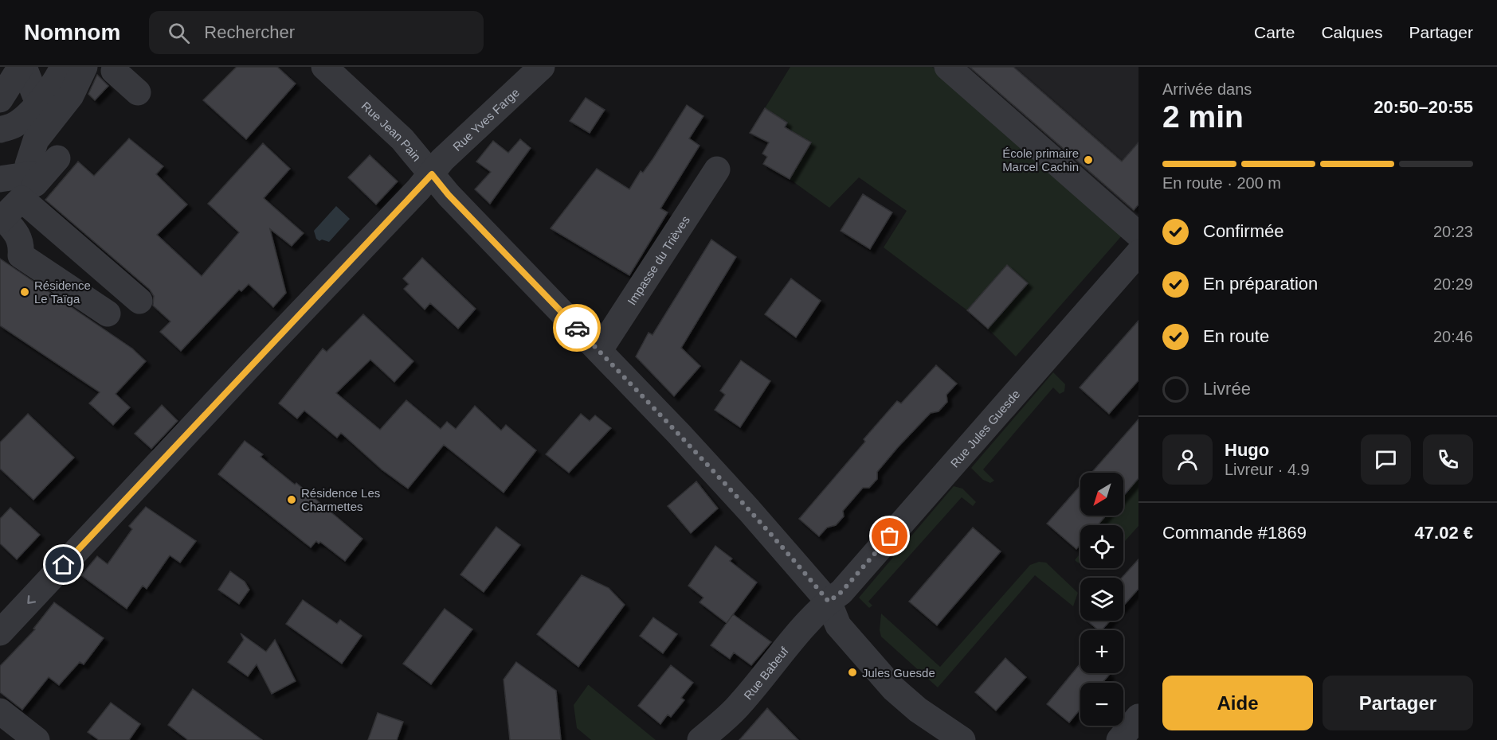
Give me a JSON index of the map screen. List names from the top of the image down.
{
  "streets": {
    "street": [
      "Rue Yves Farge",
      "Rue Jean Pain",
      "Impasse du Trièves",
      "Rue Jules Guesde",
      "Rue Babeuf"
    ]
  },
  "crossings": [
    ["Rue Yves Farge", "Rue Jean Pain"],
    ["Rue Jean Pain", "Impasse du Trièves"],
    ["Rue Jean Pain", "Rue Jules Guesde"],
    ["Rue Jean Pain", "Rue Babeuf"],
    ["Rue Jules Guesde", "Rue Babeuf"]
  ],
  "one_way": ["Rue Yves Farge"],
  "places": [
    "École primaire Marcel Cachin",
    "Résidence Le Taïga",
    "Résidence Les Charmettes",
    "Jules Guesde"
  ],
  "north": "bottom left",
  "page": {
    "header": "Nomnom",
    "search": "Rechercher",
    "nav": ["Carte", "Calques", "Partager"],
    "heading": ["2 min", "Arrivée dans", "20:50–20:55"],
    "panel": [
      "Hugo",
      "Livreur · 4.9",
      "Commande #1869",
      "47.02 €"
    ],
    "bar": "En route · 200 m",
    "list": [
      ["Confirmée", "20:23"],
      ["En préparation", "20:29"],
      ["En route", "20:46"],
      "Livrée"
    ],
    "map_buttons": ["+", "−"],
    "buttons": ["Aide", "Partager"]
  }
}
